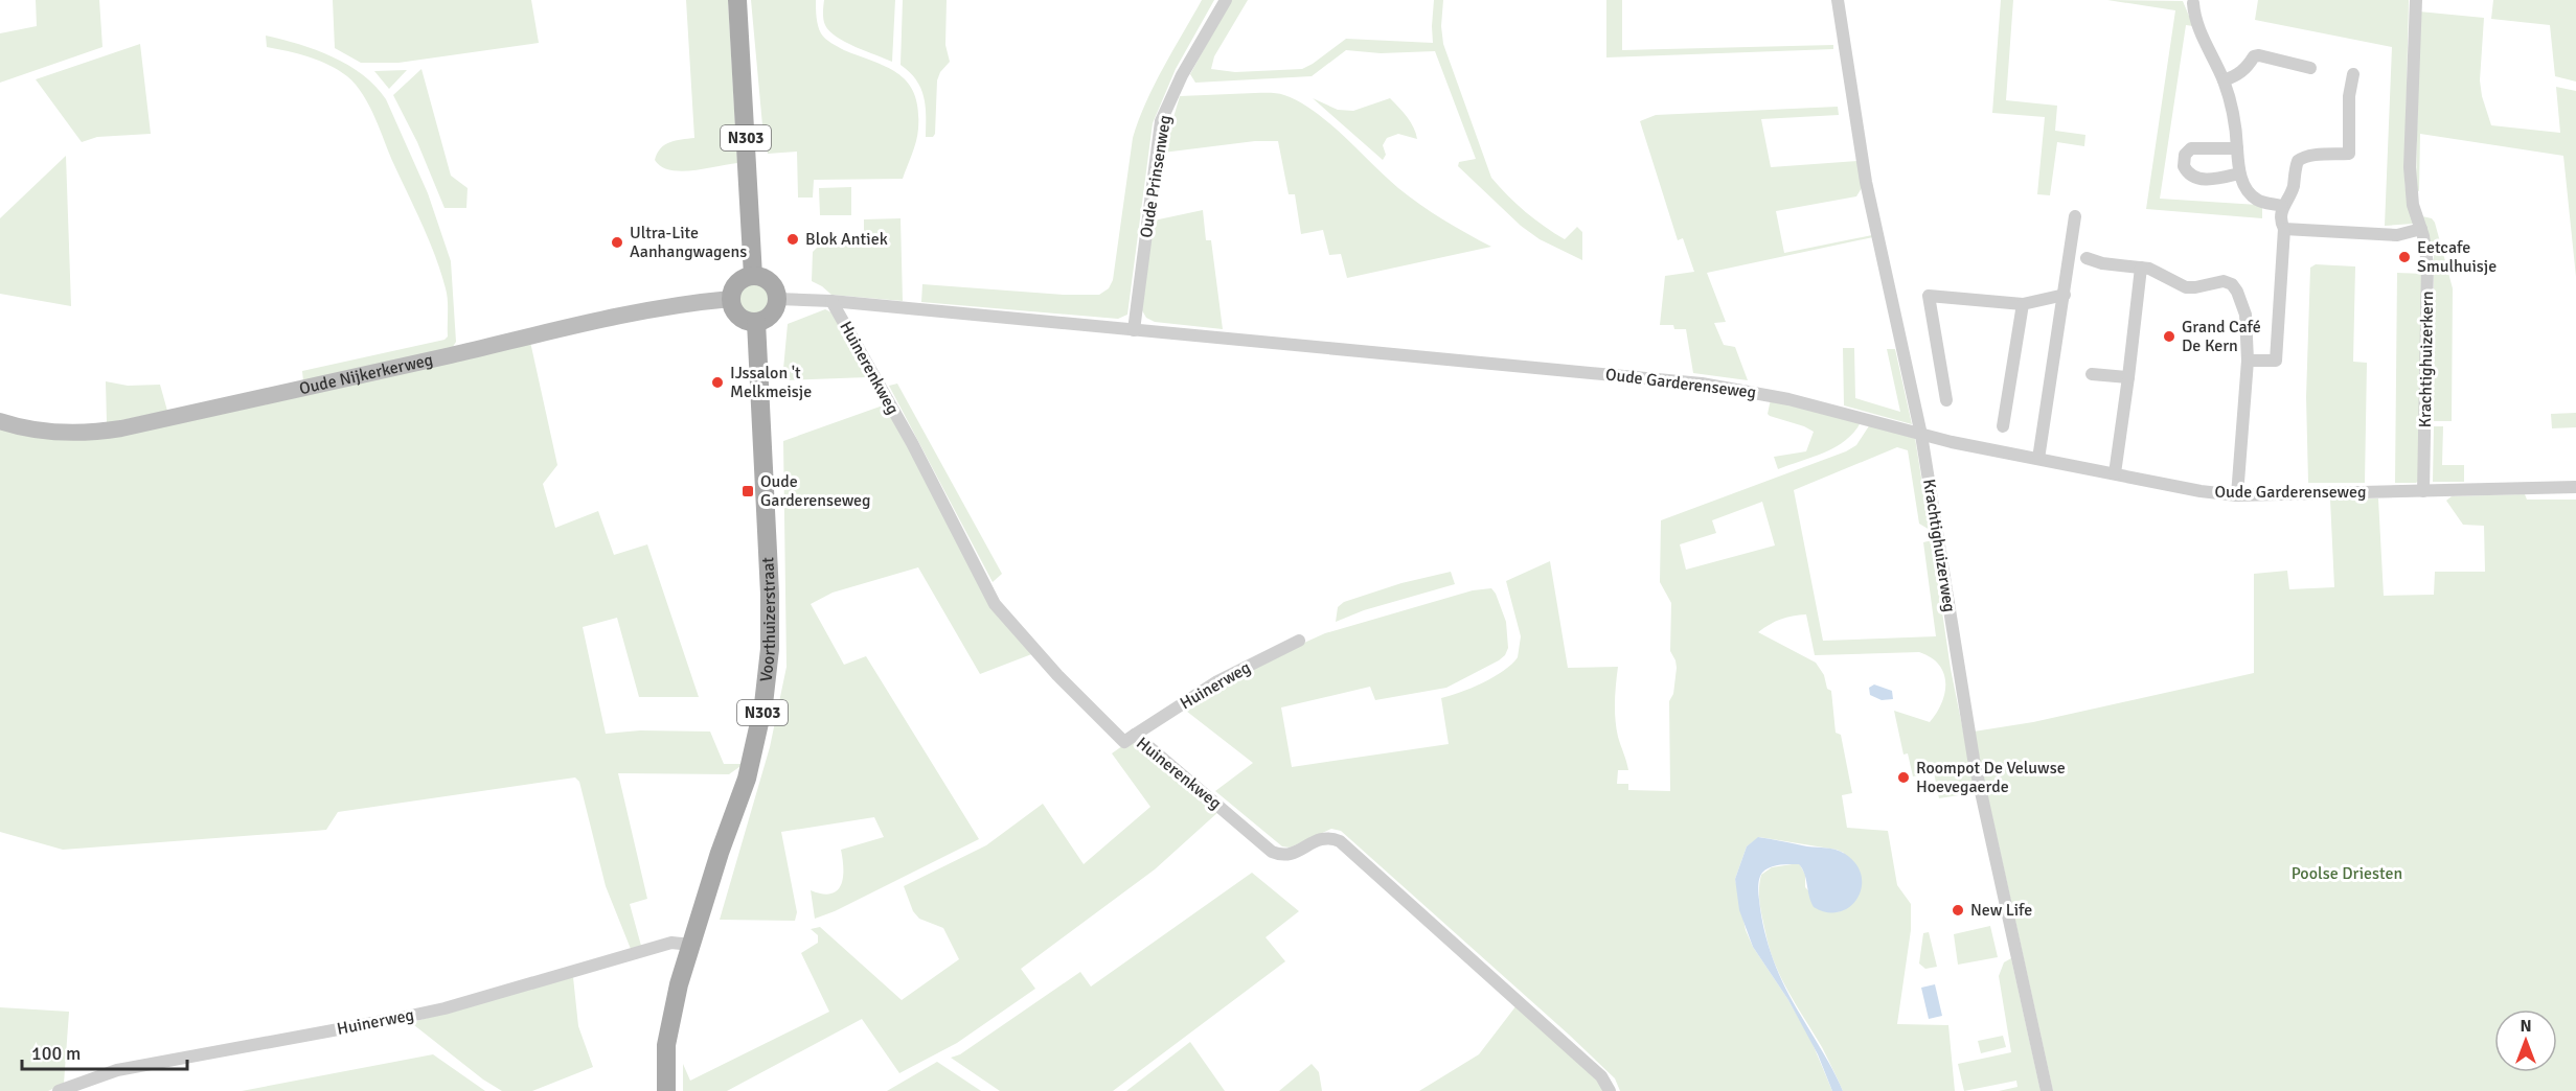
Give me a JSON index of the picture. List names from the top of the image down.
{
  "streets": {
    "main road": ["N303", "Voorthuizerstraat"],
    "street": [
      "Oude Prinsenweg",
      "Krachtighuizerkern",
      "Huinerenkweg",
      "Oude Nijkerkerweg",
      "Oude Garderenseweg",
      "Krachtighuizerweg",
      "Huinerweg"
    ]
  },
  "crossings": [
    ["N303", "Oude Nijkerkerweg"],
    ["N303", "Oude Garderenseweg"],
    ["N303", "Voorthuizerstraat"],
    ["Oude Prinsenweg", "Oude Garderenseweg"],
    ["Krachtighuizerkern", "Oude Garderenseweg"],
    ["Huinerenkweg", "Oude Garderenseweg"],
    ["Huinerenkweg", "Huinerweg"],
    ["Oude Nijkerkerweg", "Oude Garderenseweg"],
    ["Oude Nijkerkerweg", "Voorthuizerstraat"],
    ["Oude Garderenseweg", "Krachtighuizerweg"],
    ["Oude Garderenseweg", "Voorthuizerstraat"],
    ["Voorthuizerstraat", "Huinerweg"]
  ],
  "parks": ["Poolse Driesten"],
  "places": {
    "other": [
      "Blok Antiek",
      "Ultra-Lite Aanhangwagens",
      "Eetcafe Smulhuisje",
      "Grand Café De Kern",
      "IJssalon 't Melkmeisje",
      "Roompot De Veluwse Hoevegaerde",
      "New Life"
    ],
    "transit": ["Oude Garderenseweg"]
  },
  "scale_bar": "100 m",
  "north": "top"
}
